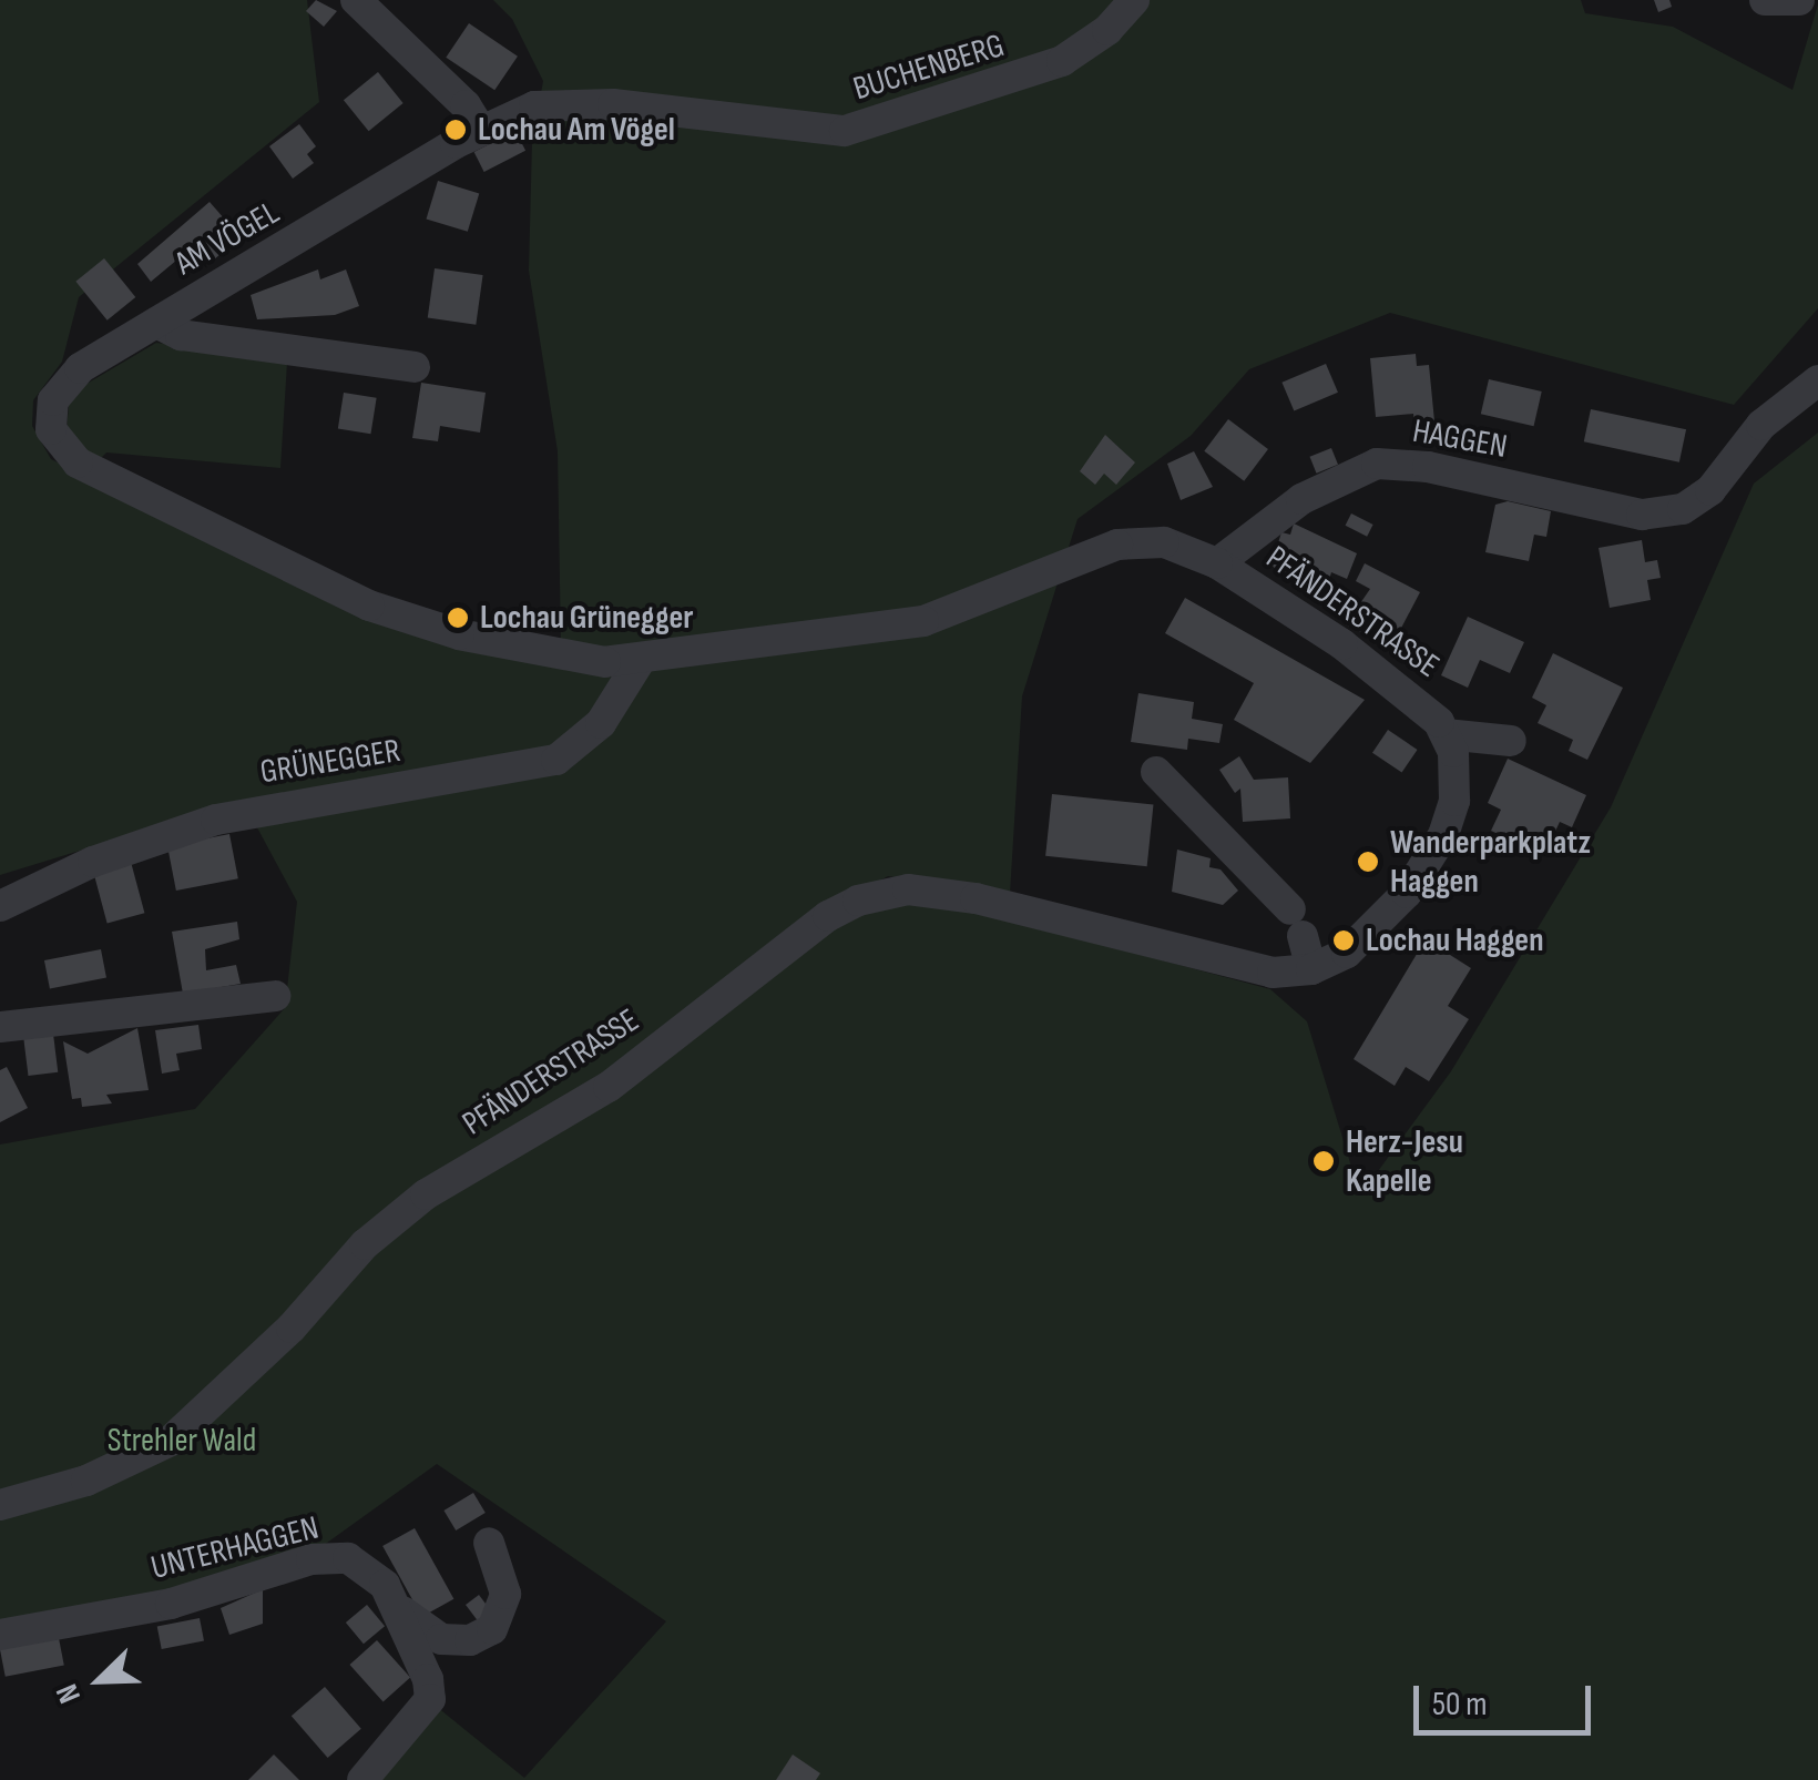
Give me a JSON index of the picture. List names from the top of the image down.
{
  "streets": {
    "street": [
      "BUCHENBERG",
      "AM VÖGEL",
      "HAGGEN",
      "PFÄNDERSTRASSE",
      "GRÜNEGGER",
      "UNTERHAGGEN"
    ]
  },
  "crossings": [
    ["BUCHENBERG", "AM VÖGEL"],
    ["AM VÖGEL", "PFÄNDERSTRASSE"],
    ["HAGGEN", "PFÄNDERSTRASSE"],
    ["PFÄNDERSTRASSE", "GRÜNEGGER"]
  ],
  "parks": ["Strehler Wald"],
  "places": [
    "Lochau Am Vögel",
    "Lochau Grünegger",
    "Wanderparkplatz Haggen",
    "Lochau Haggen",
    "Herz-Jesu Kapelle"
  ],
  "scale_bar": "50 m",
  "north": "bottom left"
}
